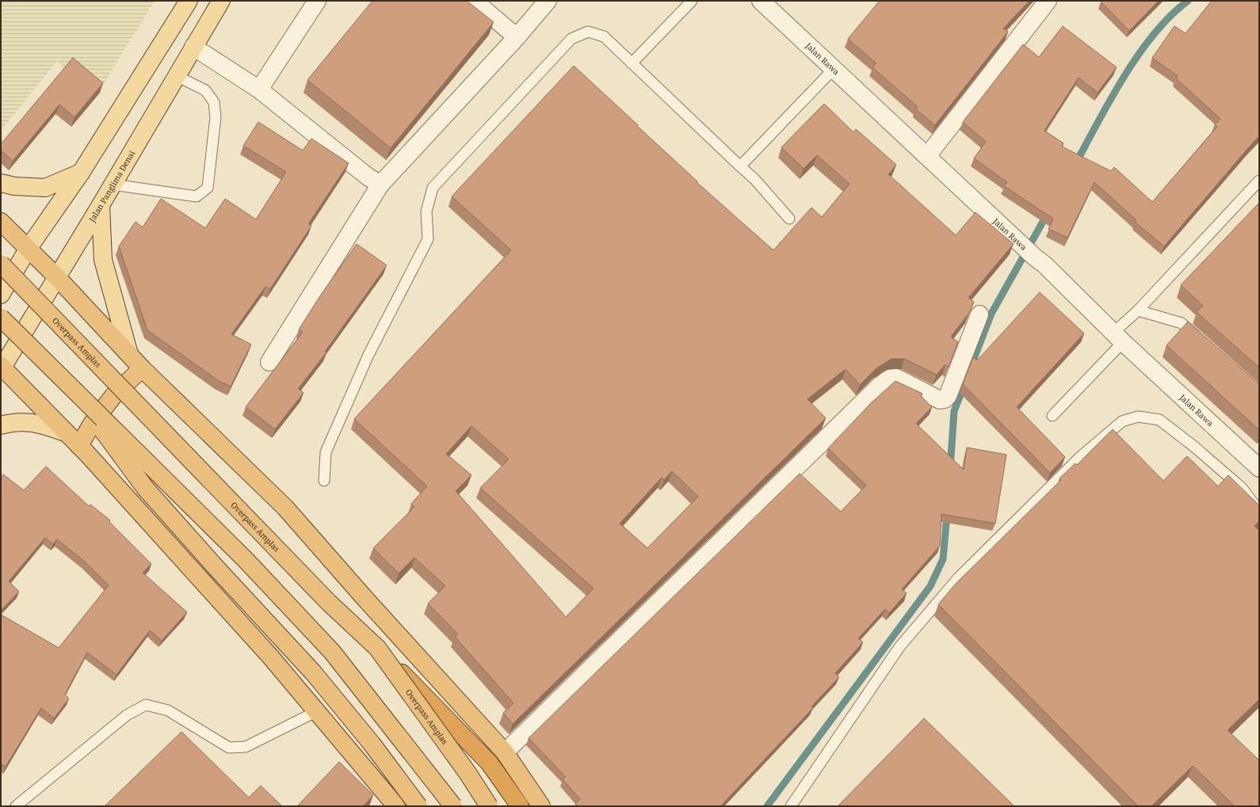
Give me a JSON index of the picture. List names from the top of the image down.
{
  "streets": {
    "highway": ["Overpass Amplas"],
    "main road": ["Jalan Panglima Denai"],
    "street": ["Jalan Rawa"]
  }
}
